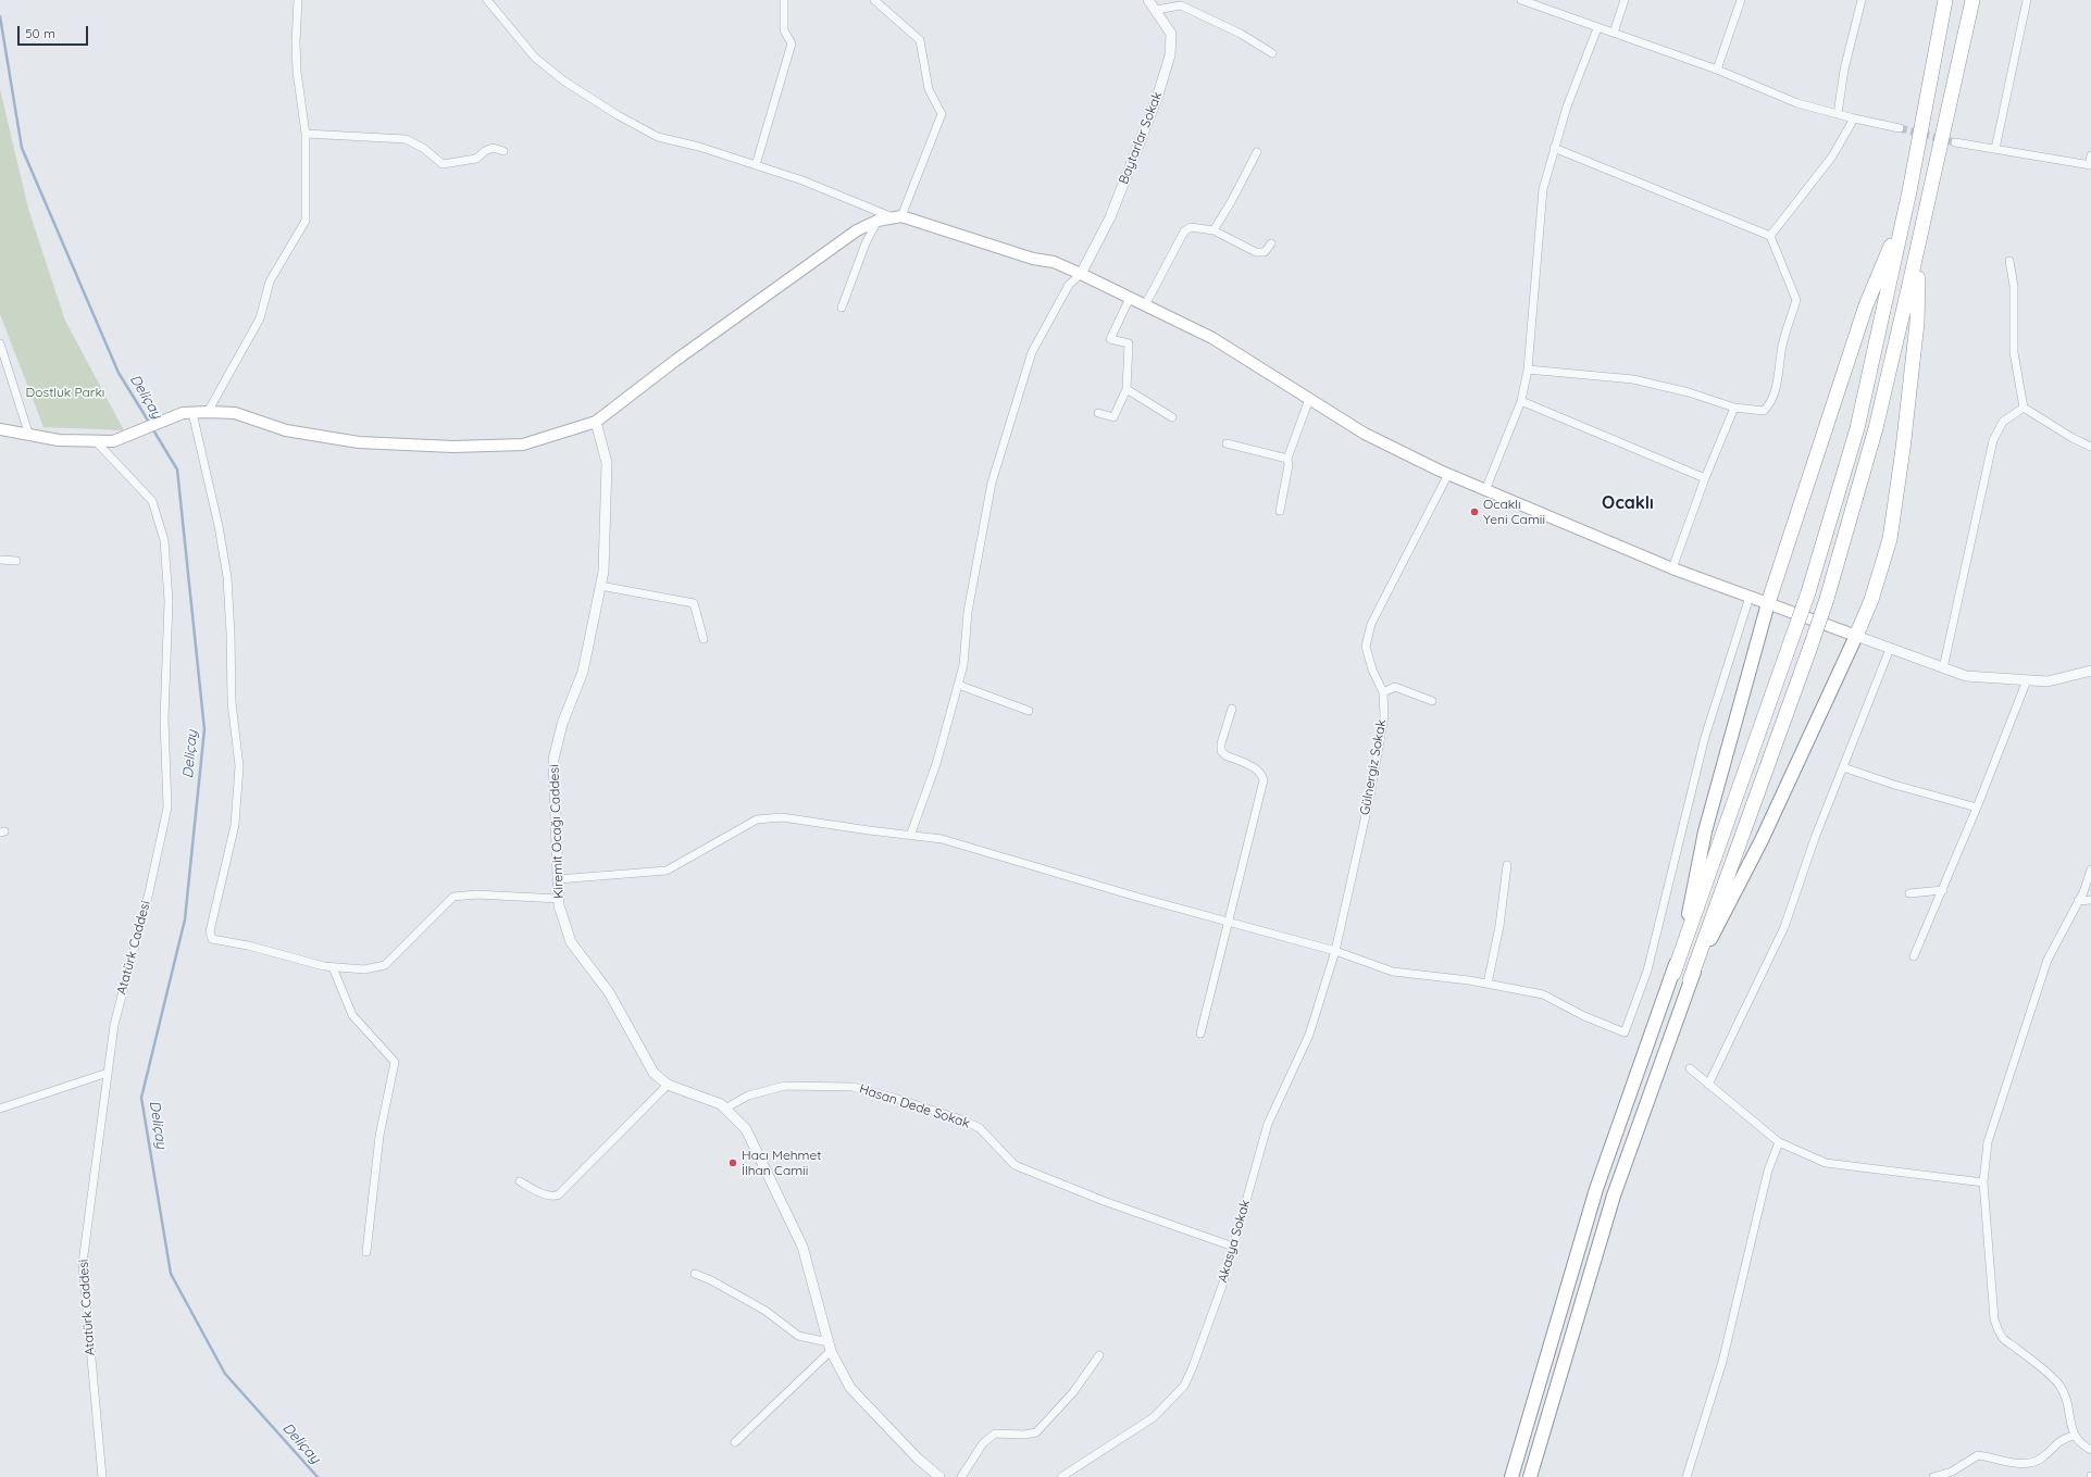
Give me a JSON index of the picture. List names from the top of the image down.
{
  "streets": {
    "street": [
      "Baytarlar Sokak",
      "Gülnergiz Sokak",
      "Kiremit Ocağı Caddesi",
      "Atatürk Caddesi",
      "Hasan Dede Sokak",
      "Akasya Sokak"
    ]
  },
  "crossings": [
    ["Gülnergiz Sokak", "Akasya Sokak"],
    ["Kiremit Ocağı Caddesi", "Hasan Dede Sokak"],
    ["Hasan Dede Sokak", "Akasya Sokak"]
  ],
  "districts": ["Ocaklı"],
  "water": ["Deliçay"],
  "parks": ["Dostluk Parkı"],
  "places": ["Ocaklı Yeni Camii", "Hacı Mehmet İlhan Camii"],
  "scale_bar": "50 m"
}
